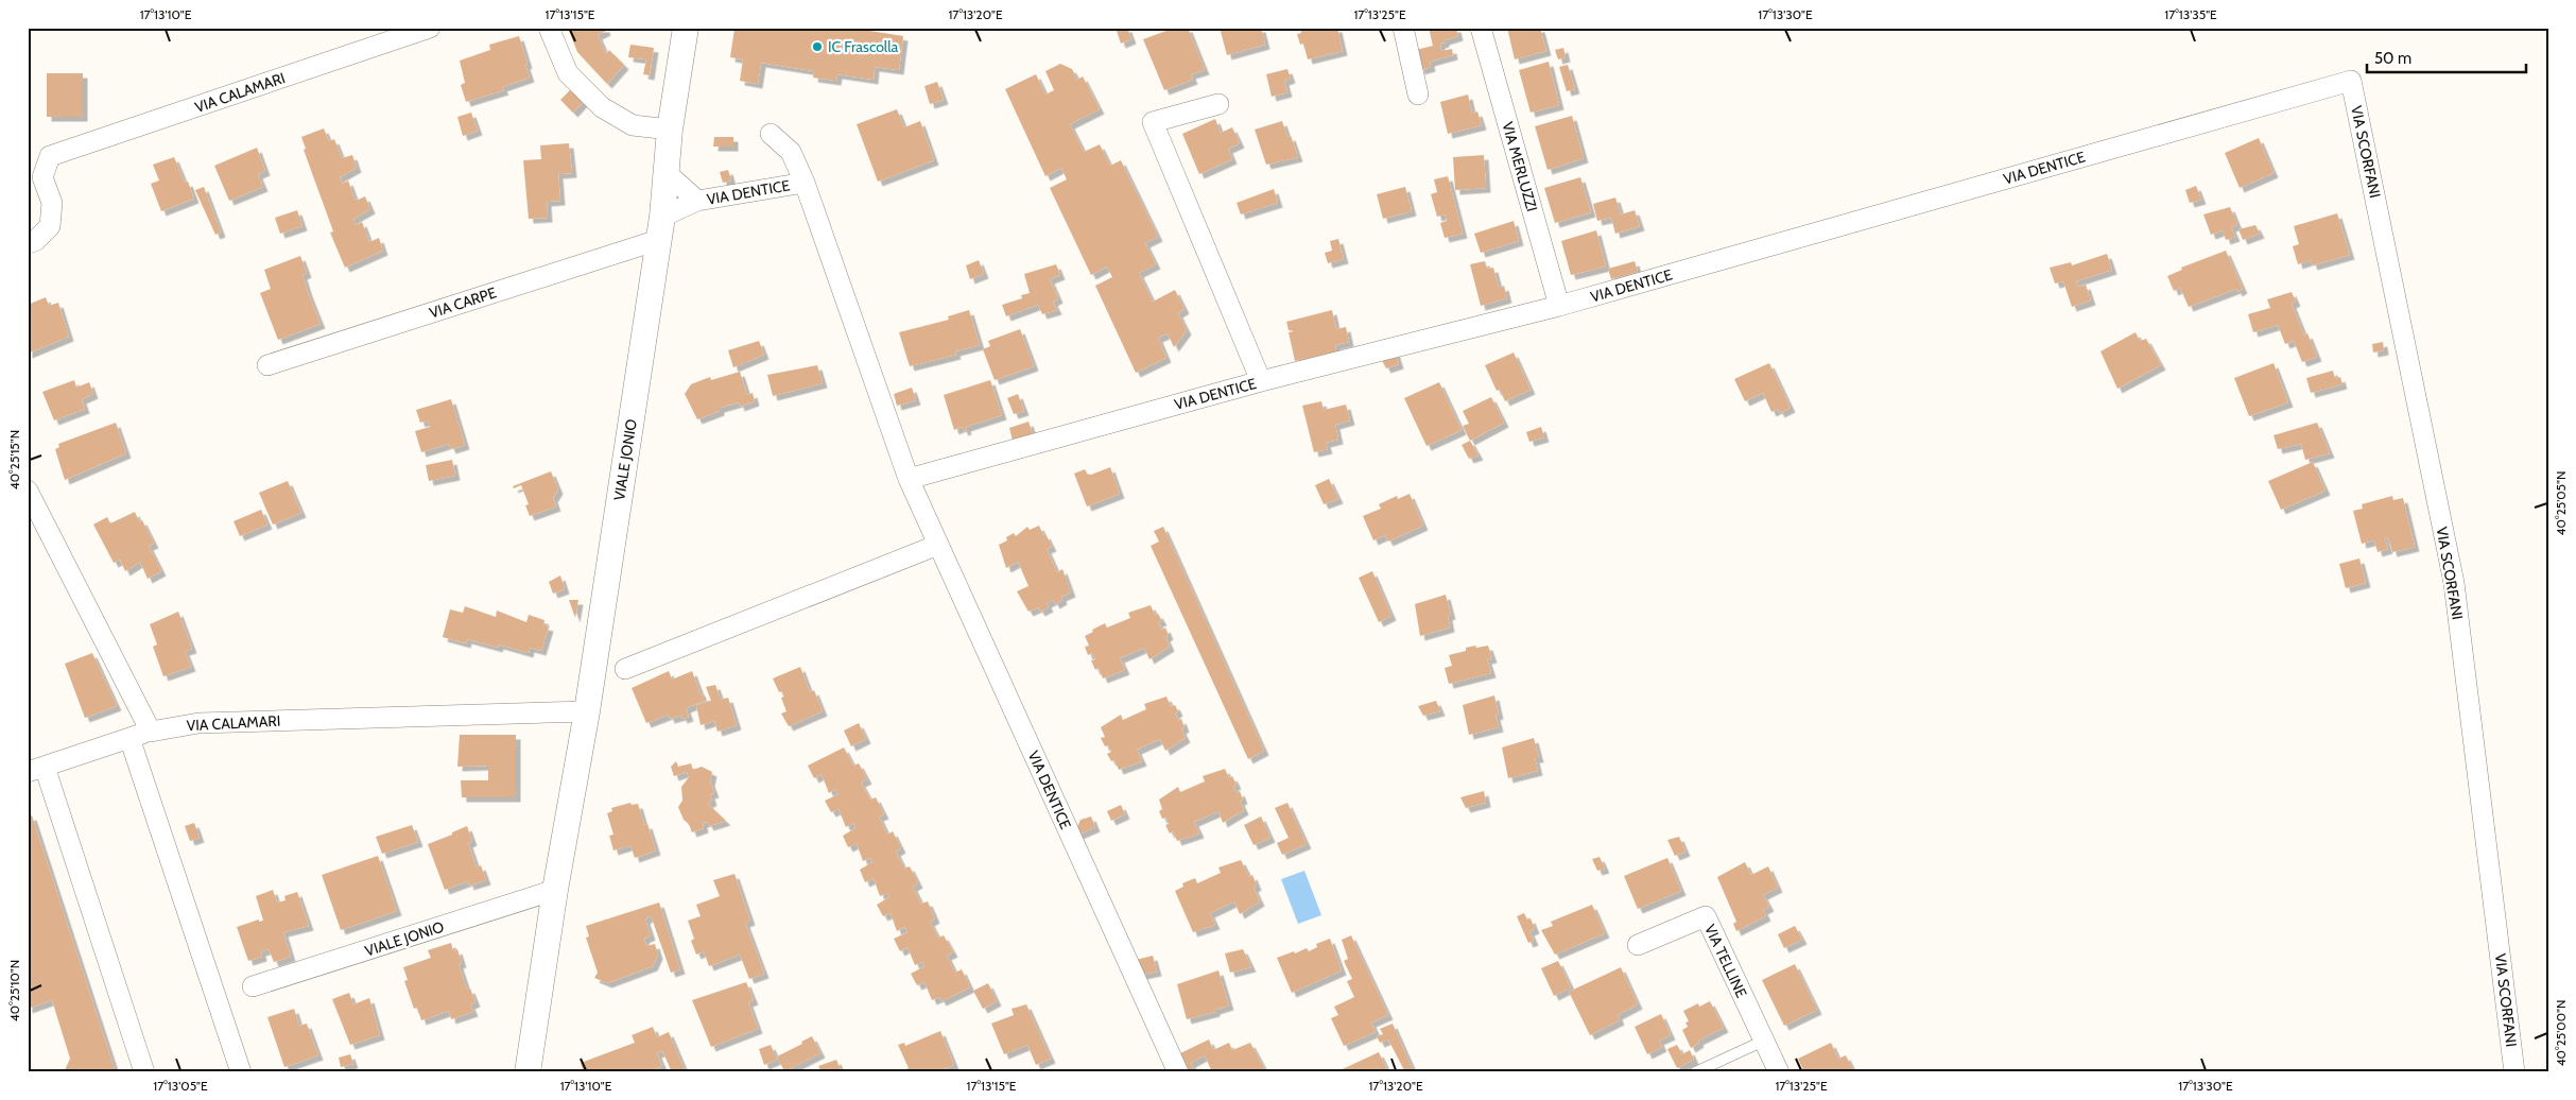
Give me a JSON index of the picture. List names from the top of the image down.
{
  "streets": {
    "street": [
      "VIA CALAMARI",
      "VIA SCORFANI",
      "VIA MERLUZZI",
      "VIA DENTICE",
      "VIA CARPE",
      "VIALE JONIO",
      "VIA TELLINE"
    ]
  },
  "crossings": [
    ["VIA CALAMARI", "VIALE JONIO"],
    ["VIA SCORFANI", "VIA DENTICE"],
    ["VIA MERLUZZI", "VIA DENTICE"],
    ["VIA DENTICE", "VIA CARPE"],
    ["VIA DENTICE", "VIALE JONIO"],
    ["VIA CARPE", "VIALE JONIO"]
  ],
  "places": ["IC Frascolla"],
  "scale_bar": "50 m",
  "coordinates": [
    "17°13'10\"E",
    "17°13'15\"E",
    "17°13'20\"E",
    "17°13'25\"E",
    "17°13'30\"E",
    "17°13'35\"E",
    "40°25'15\"N",
    "40°25'05\"N",
    "40°25'10\"N",
    "40°25'00\"N",
    "17°13'05\"E"
  ]
}
